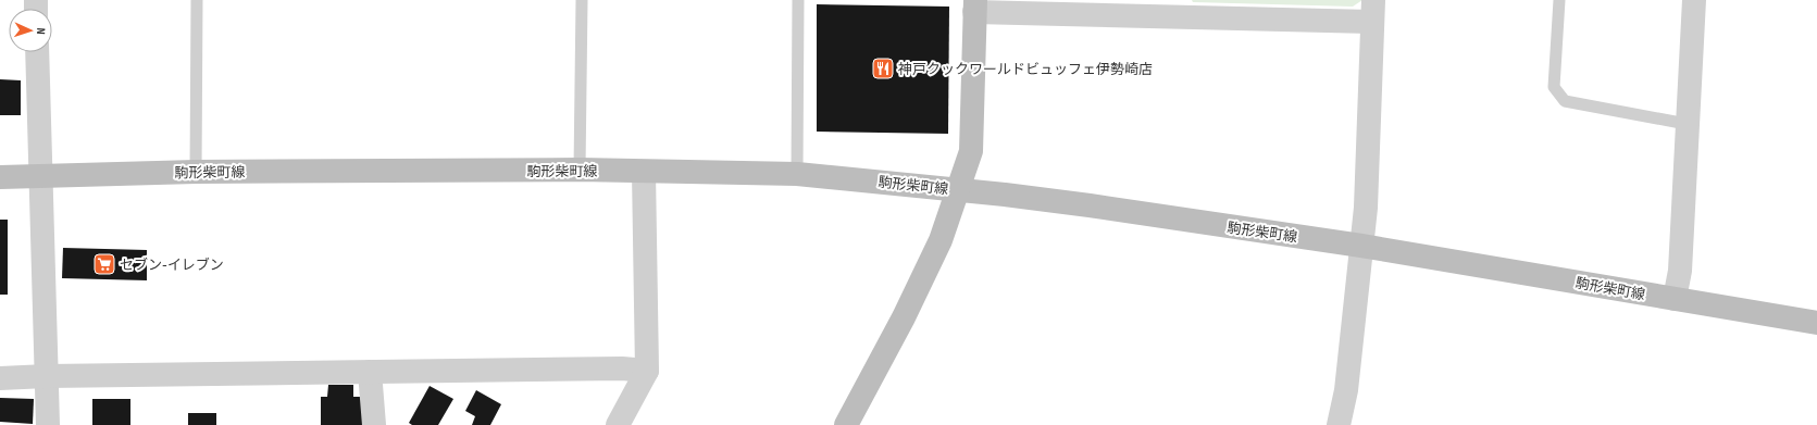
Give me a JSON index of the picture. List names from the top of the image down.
{
  "streets": {
    "main road": ["駒形柴町線"]
  },
  "places": {
    "restaurant": ["神戸クックワールドビュッフェ伊勢崎店"],
    "supermarket": ["セブン-イレブン"]
  },
  "north": "right"
}
